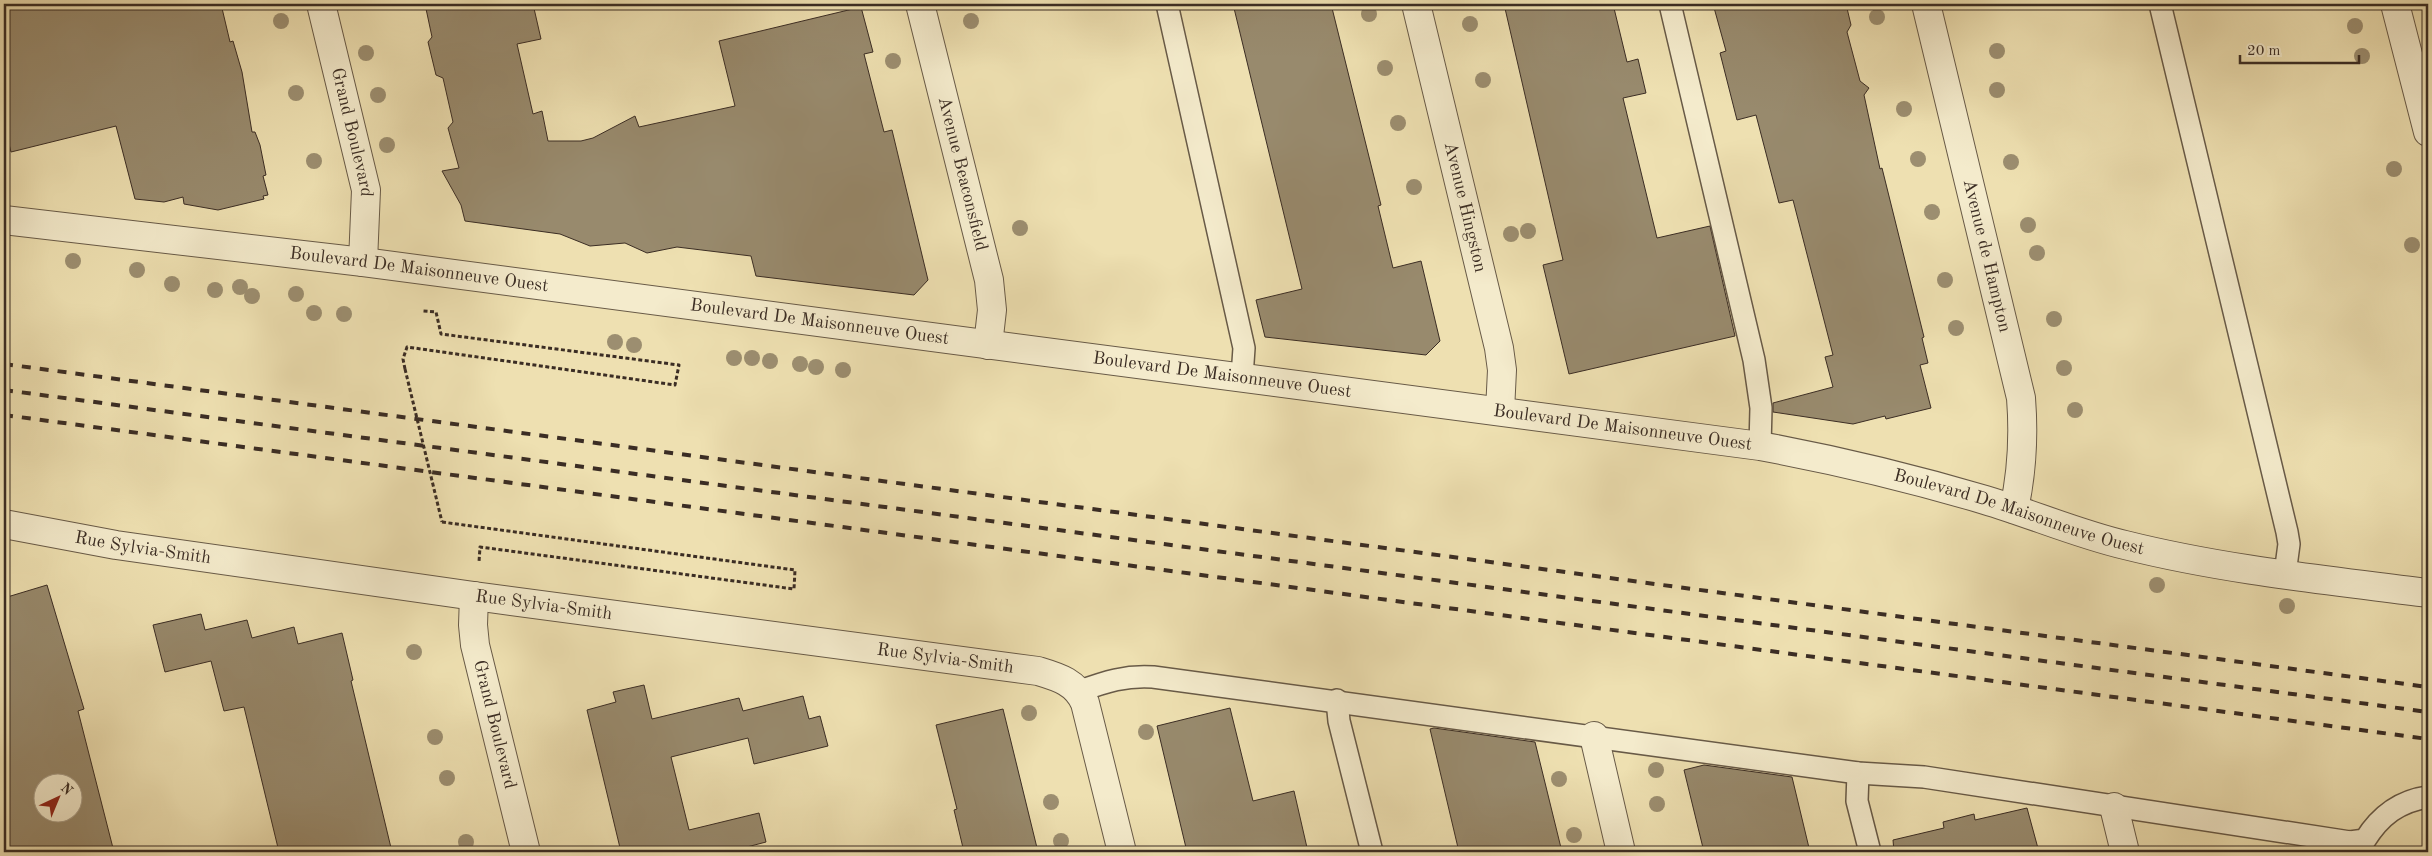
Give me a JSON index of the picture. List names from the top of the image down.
{
  "streets": {
    "street": [
      "Grand Boulevard",
      "Avenue Beaconsfield",
      "Avenue Hingston",
      "Avenue de Hampton",
      "Boulevard De Maisonneuve Ouest",
      "Rue Sylvia-Smith"
    ]
  },
  "crossings": [
    ["Grand Boulevard", "Boulevard De Maisonneuve Ouest"],
    ["Grand Boulevard", "Rue Sylvia-Smith"],
    ["Avenue Beaconsfield", "Boulevard De Maisonneuve Ouest"],
    ["Avenue Hingston", "Boulevard De Maisonneuve Ouest"],
    ["Avenue de Hampton", "Boulevard De Maisonneuve Ouest"]
  ],
  "scale_bar": "20 m",
  "north": "top right"
}
